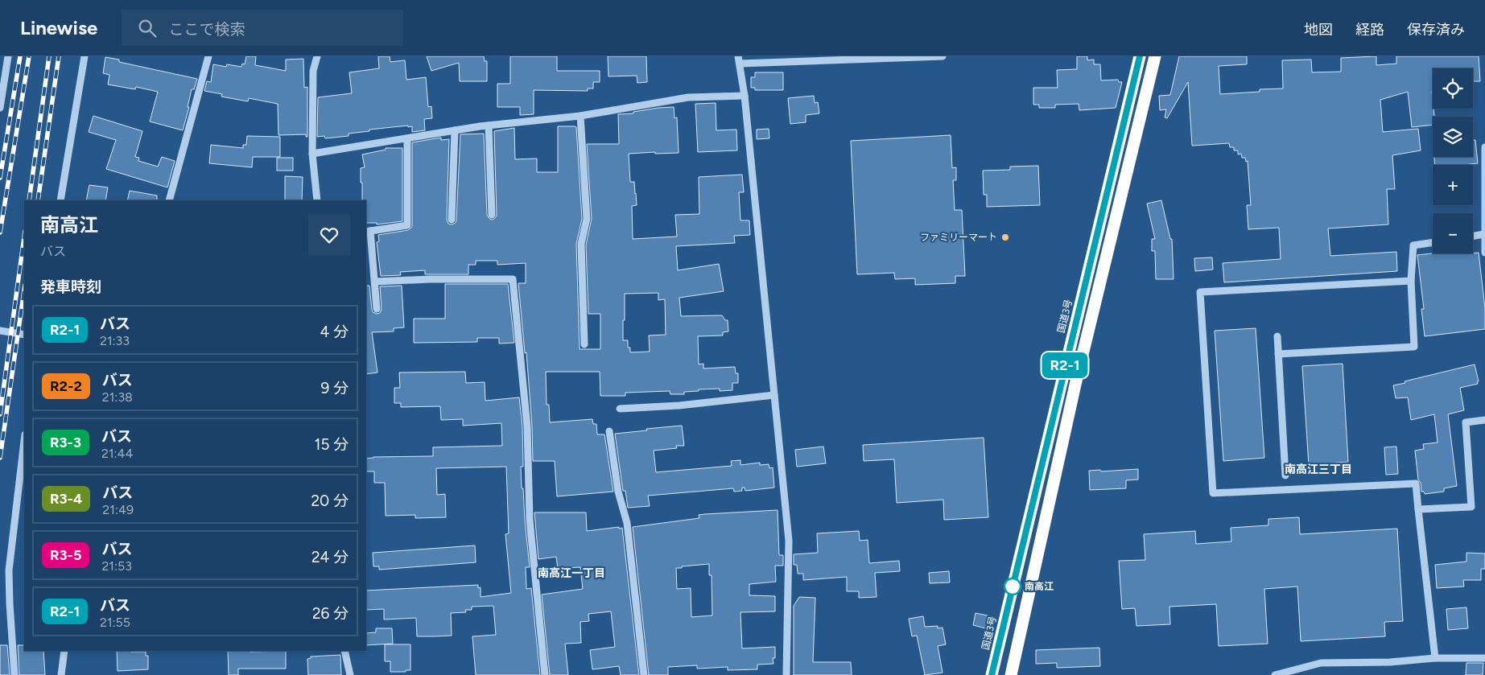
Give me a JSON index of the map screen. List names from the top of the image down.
{
  "streets": {
    "highway": ["国道3号"]
  },
  "districts": ["南高江三丁目", "南高江一丁目"],
  "places": ["ファミリーマート", "南高江"],
  "lines": ["bus line R2-1"],
  "page": {
    "header": "Linewise",
    "search": "ここで検索",
    "nav": ["地図", "経路", "保存済み"],
    "on_map": "R2-1",
    "map_buttons": ["+", "−"],
    "heading": [
      ["南高江", "バス"],
      "発車時刻"
    ],
    "list": [
      {
        "mark": "R2-1",
        "name": "バス",
        "note": "21:33",
        "value": "4 分"
      },
      {
        "mark": "R2-2",
        "name": "バス",
        "note": "21:38",
        "value": "9 分"
      },
      {
        "mark": "R3-3",
        "name": "バス",
        "note": "21:44",
        "value": "15 分"
      },
      {
        "mark": "R3-4",
        "name": "バス",
        "note": "21:49",
        "value": "20 分"
      },
      {
        "mark": "R3-5",
        "name": "バス",
        "note": "21:53",
        "value": "24 分"
      },
      {
        "mark": "R2-1",
        "name": "バス",
        "note": "21:55",
        "value": "26 分"
      }
    ]
  }
}
